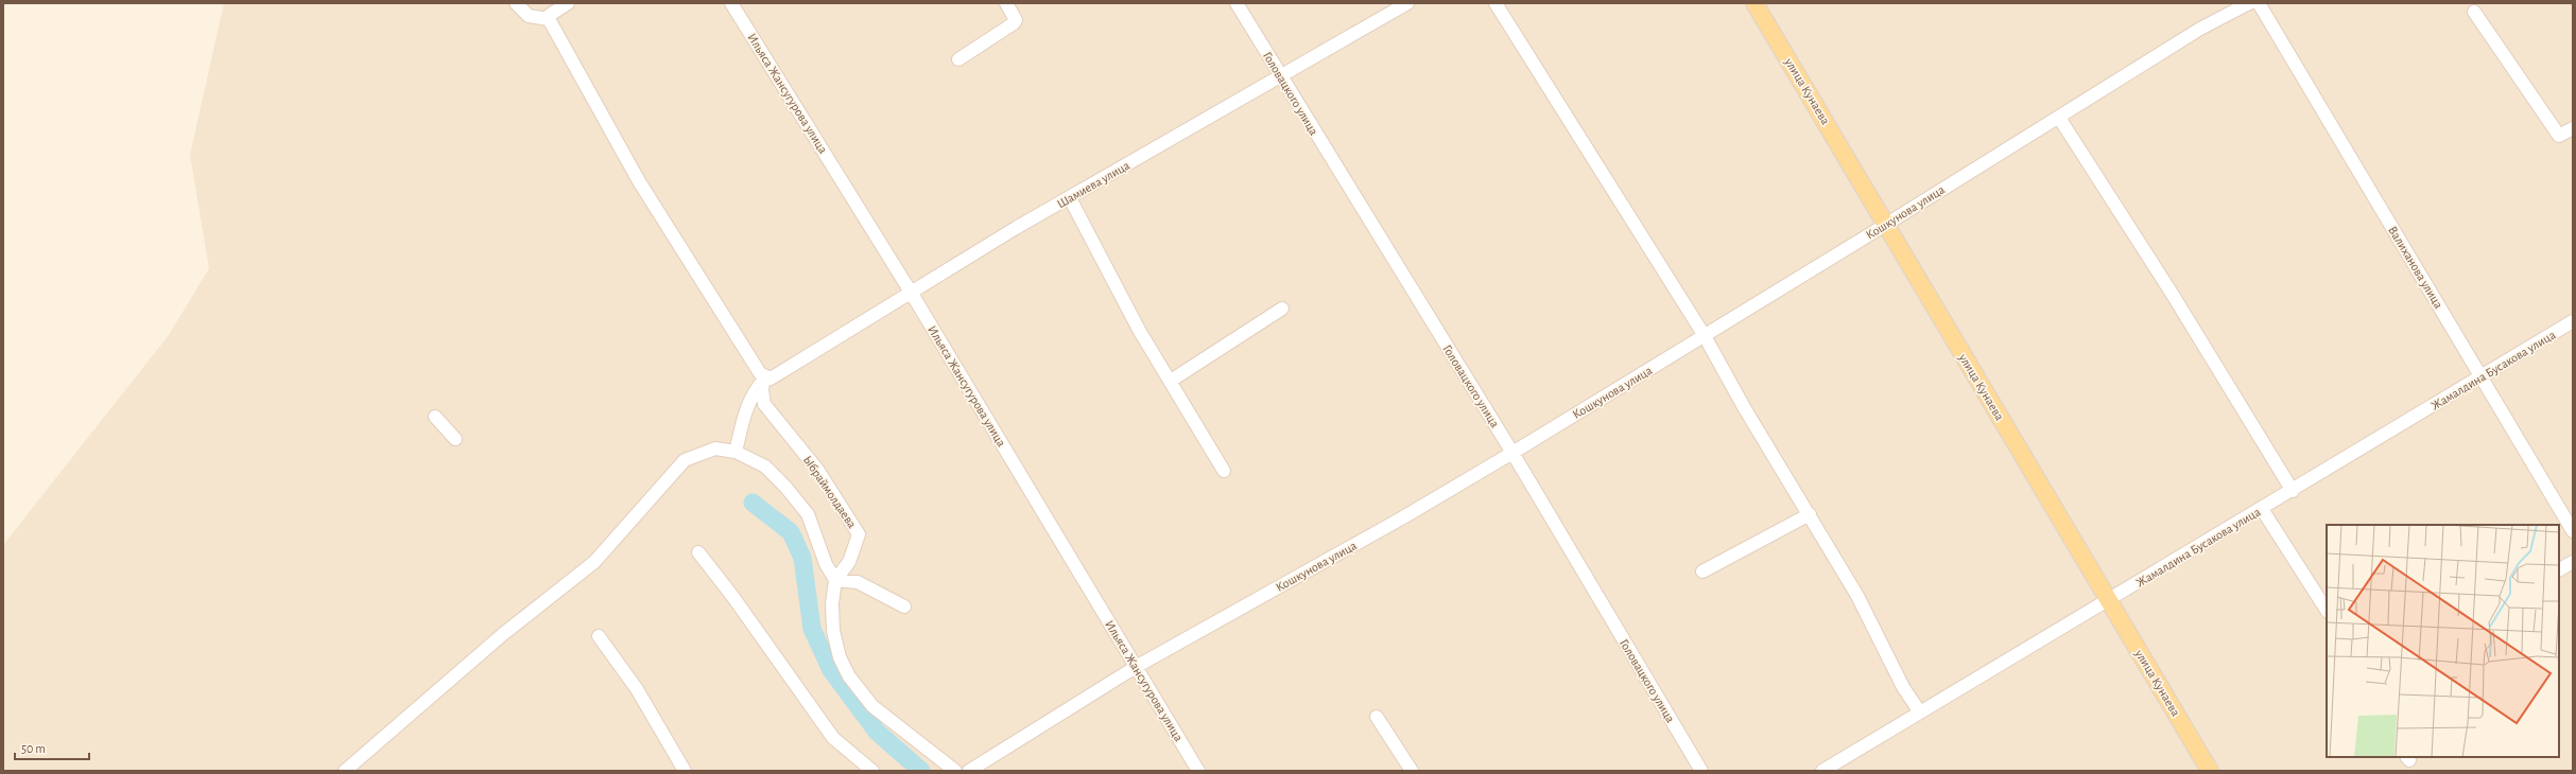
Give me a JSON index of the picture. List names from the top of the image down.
{
  "streets": {
    "main road": ["улица Кунаева"],
    "street": [
      "Ильяса Жансугурова улица",
      "Головацкого улица",
      "Шамиева улица",
      "Кошкунова улица",
      "Валиханова улица",
      "Жамалдина Бусакова улица",
      "Ыбраймолдаева"
    ]
  },
  "crossings": [
    ["улица Кунаева", "Кошкунова улица"],
    ["улица Кунаева", "Жамалдина Бусакова улица"],
    ["Ильяса Жансугурова улица", "Шамиева улица"],
    ["Ильяса Жансугурова улица", "Кошкунова улица"],
    ["Головацкого улица", "Шамиева улица"],
    ["Головацкого улица", "Кошкунова улица"],
    ["Шамиева улица", "Ыбраймолдаева"],
    ["Валиханова улица", "Жамалдина Бусакова улица"]
  ],
  "scale_bar": "50 m"
}
